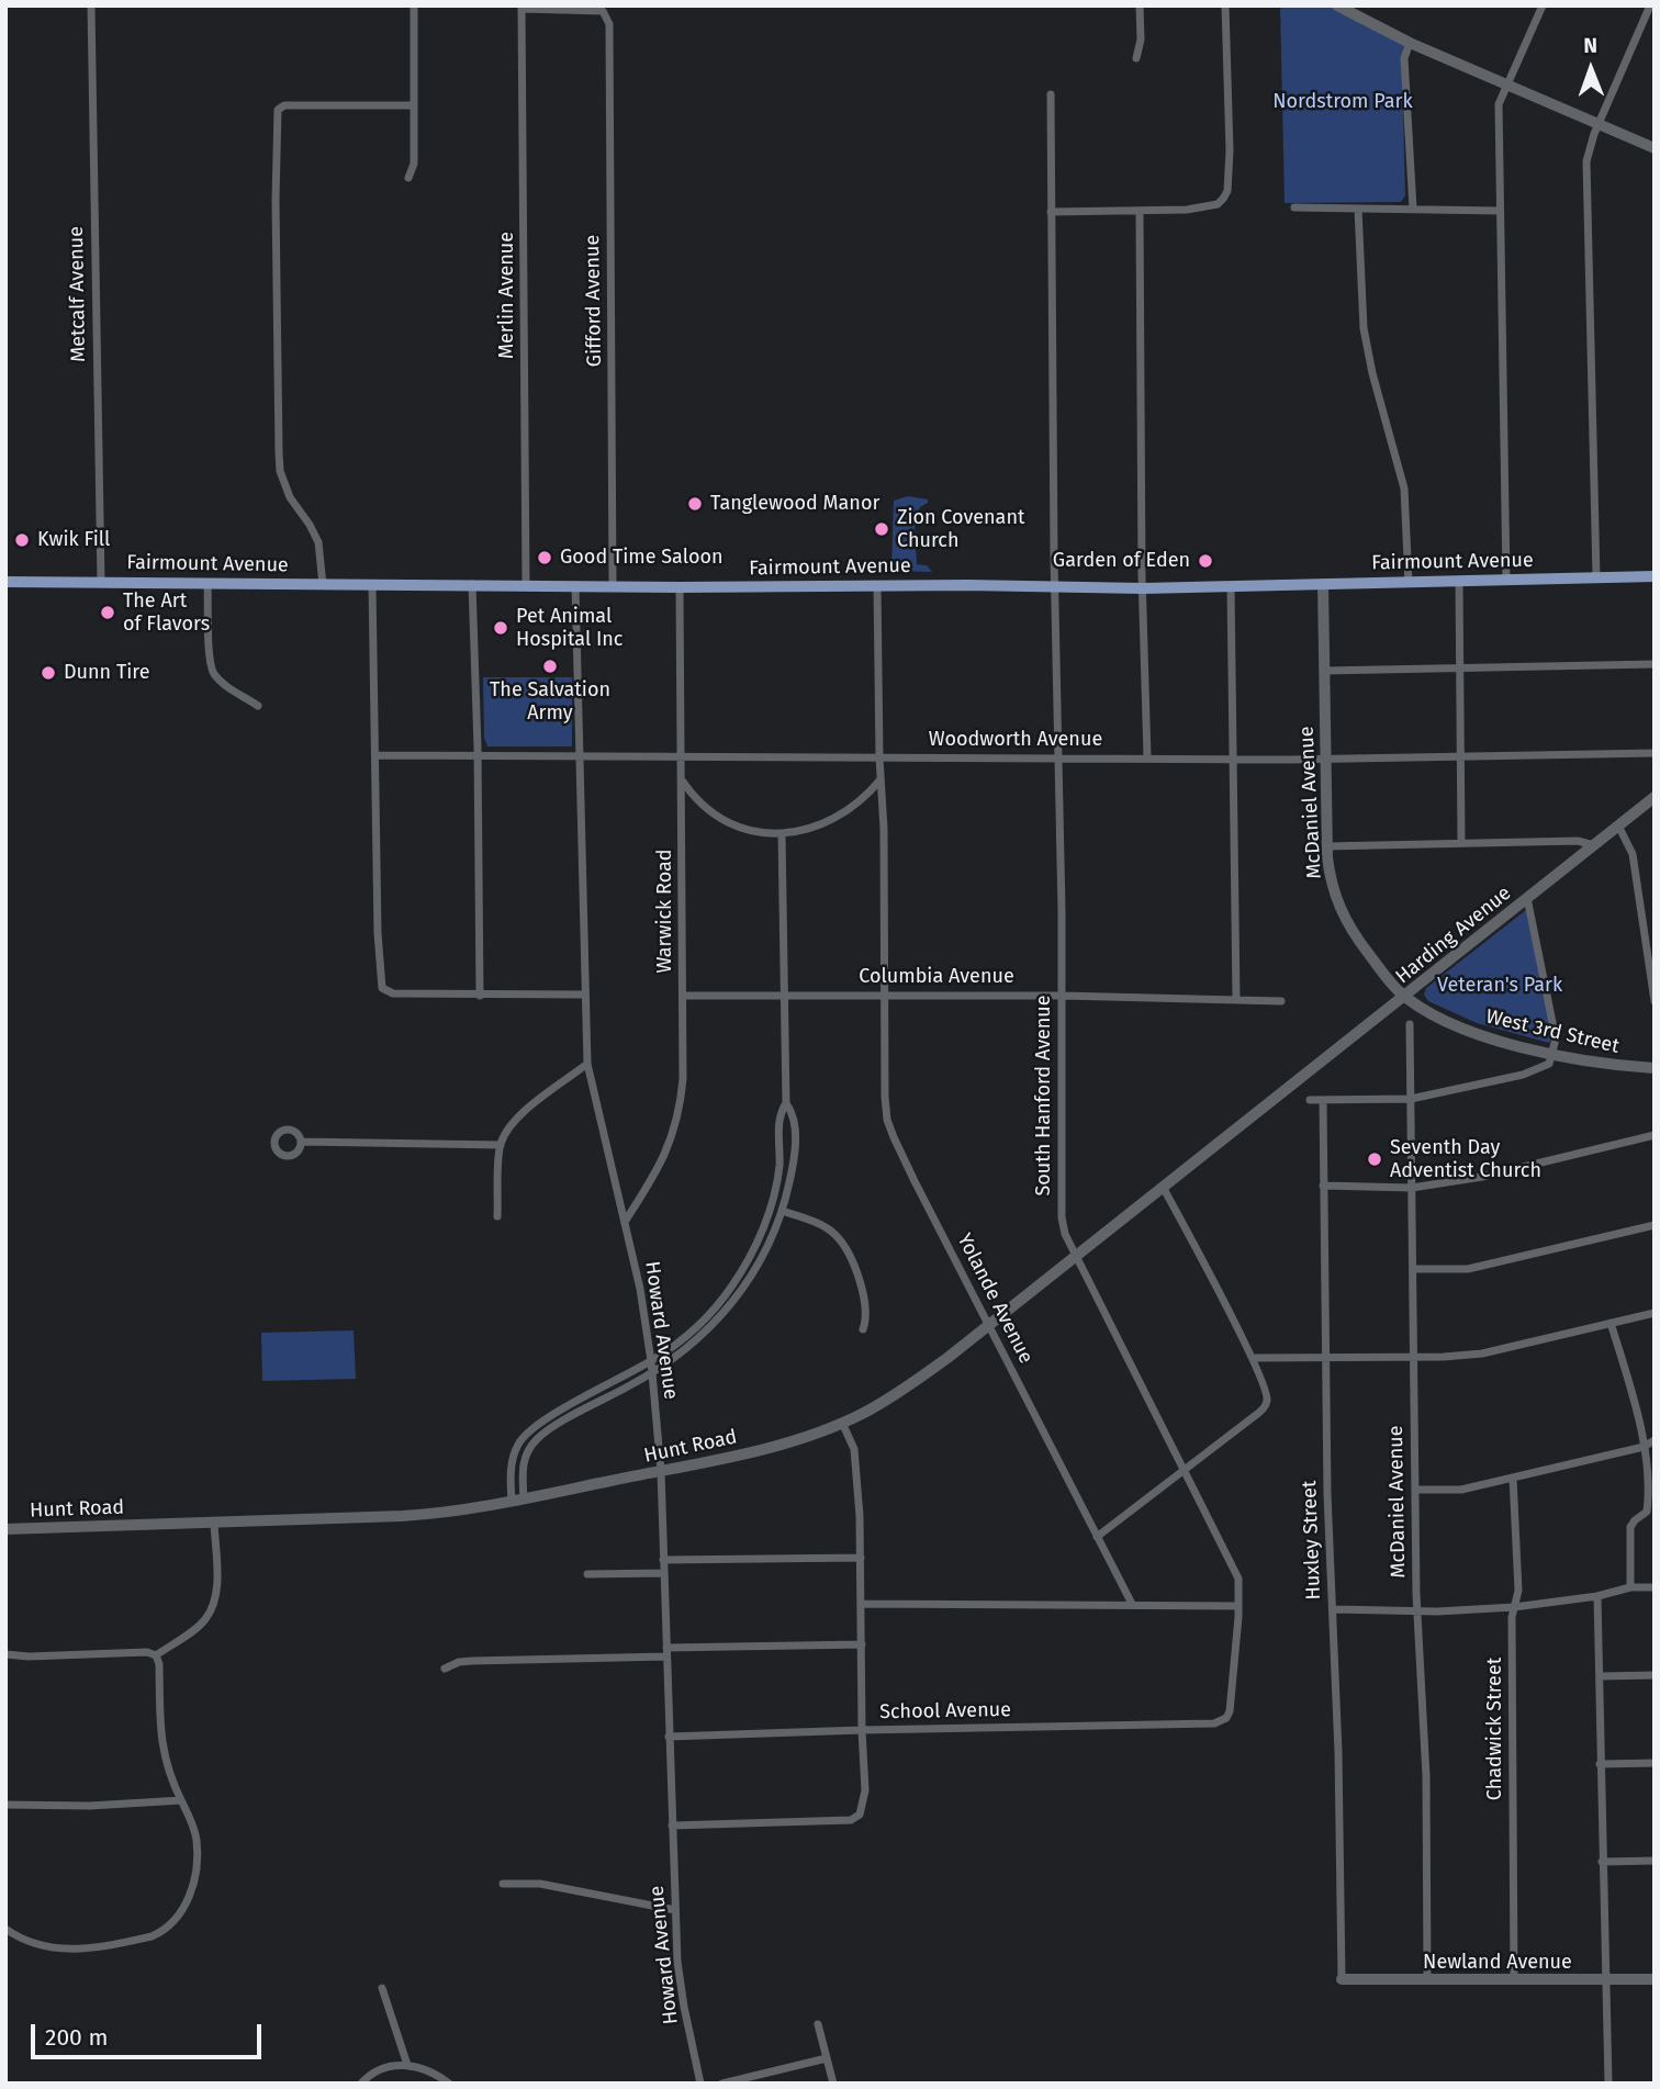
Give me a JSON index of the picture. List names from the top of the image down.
{
  "streets": {
    "main road": ["Fairmount Avenue"],
    "street": [
      "Metcalf Avenue",
      "Merlin Avenue",
      "Gifford Avenue",
      "Woodworth Avenue",
      "McDaniel Avenue",
      "Warwick Road",
      "Harding Avenue",
      "Columbia Avenue",
      "West 3rd Street",
      "South Hanford Avenue",
      "Yolande Avenue",
      "Howard Avenue",
      "Hunt Road",
      "Huxley Street",
      "School Avenue",
      "Chadwick Street",
      "Newland Avenue"
    ]
  },
  "crossings": [
    ["Metcalf Avenue", "Fairmount Avenue"],
    ["Merlin Avenue", "Gifford Avenue"],
    ["Merlin Avenue", "Fairmount Avenue"],
    ["Gifford Avenue", "Fairmount Avenue"],
    ["Fairmount Avenue", "McDaniel Avenue"],
    ["Fairmount Avenue", "Warwick Road"],
    ["Fairmount Avenue", "South Hanford Avenue"],
    ["Fairmount Avenue", "Yolande Avenue"],
    ["Fairmount Avenue", "Howard Avenue"],
    ["Woodworth Avenue", "McDaniel Avenue"],
    ["Woodworth Avenue", "Warwick Road"],
    ["Woodworth Avenue", "South Hanford Avenue"],
    ["Woodworth Avenue", "Yolande Avenue"],
    ["Woodworth Avenue", "Howard Avenue"],
    ["McDaniel Avenue", "Harding Avenue"],
    ["McDaniel Avenue", "West 3rd Street"],
    ["McDaniel Avenue", "Newland Avenue"],
    ["Warwick Road", "Columbia Avenue"],
    ["Warwick Road", "Howard Avenue"],
    ["Harding Avenue", "West 3rd Street"],
    ["Harding Avenue", "Hunt Road"],
    ["Columbia Avenue", "South Hanford Avenue"],
    ["Columbia Avenue", "Yolande Avenue"],
    ["South Hanford Avenue", "Hunt Road"],
    ["South Hanford Avenue", "School Avenue"],
    ["Yolande Avenue", "Hunt Road"],
    ["Howard Avenue", "Hunt Road"],
    ["Howard Avenue", "School Avenue"],
    ["Huxley Street", "Newland Avenue"],
    ["Chadwick Street", "Newland Avenue"]
  ],
  "parks": ["Nordstrom Park", "Veteran's Park"],
  "places": [
    "Tanglewood Manor",
    "Zion Covenant Church",
    "Kwik Fill",
    "Good Time Saloon",
    "Garden of Eden",
    "The Art of Flavors",
    "Pet Animal Hospital Inc",
    "The Salvation Army",
    "Dunn Tire",
    "Seventh Day Adventist Church"
  ],
  "scale_bar": "200 m",
  "north": "top"
}
